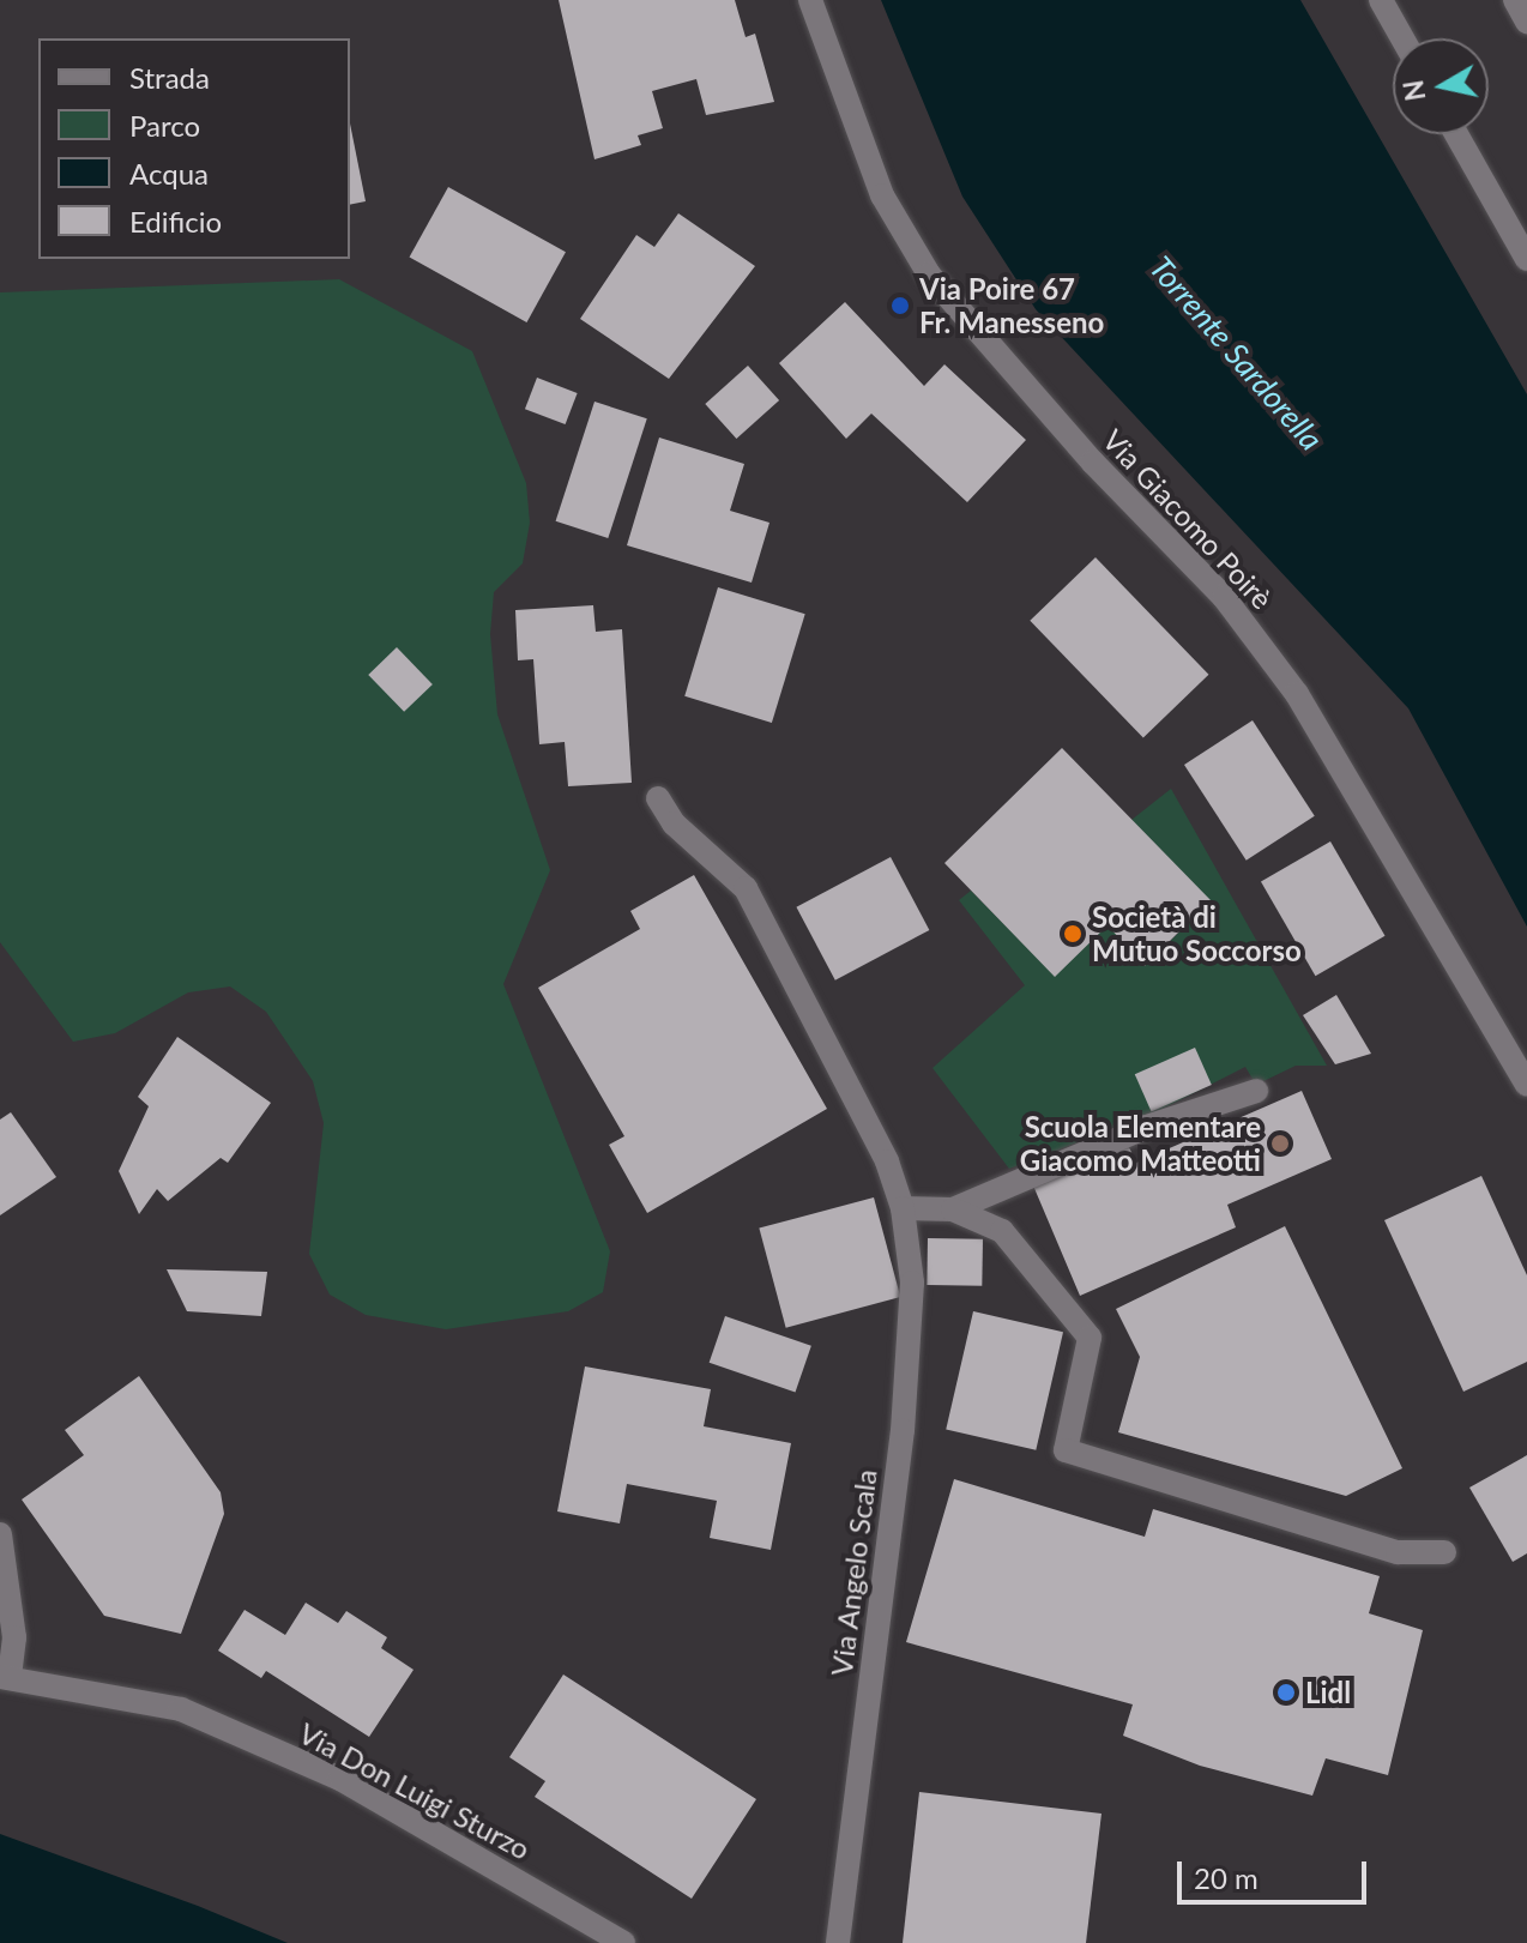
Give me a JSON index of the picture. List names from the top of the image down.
{
  "streets": {
    "street": ["Via Giacomo Poirè", "Via Angelo Scala", "Via Don Luigi Sturzo"]
  },
  "water": ["Torrente Sardorella"],
  "places": [
    "Via Poire 67 Fr. Manesseno",
    "Società di Mutuo Soccorso",
    "Scuola Elementare Giacomo Matteotti",
    "Lidl"
  ],
  "legend": [
    "Strada",
    "Parco",
    "Acqua",
    "Edificio"
  ],
  "scale_bar": "20 m",
  "north": "left"
}
